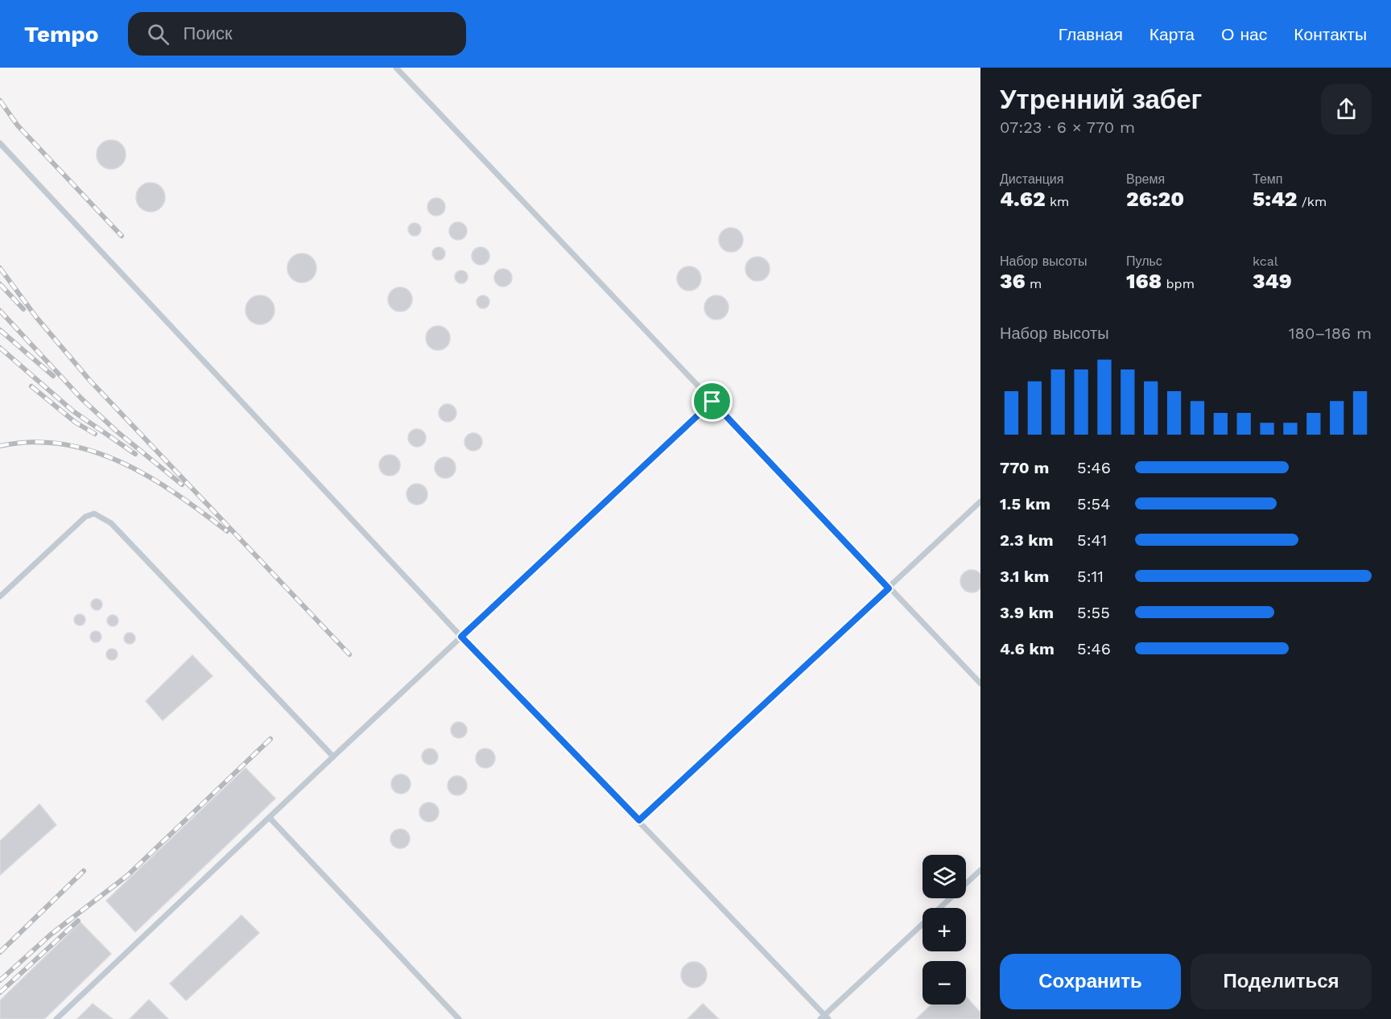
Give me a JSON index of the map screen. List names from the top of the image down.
{
  "page": {
    "header": "Tempo",
    "search": "Поиск",
    "nav": [
      "Главная",
      "Карта",
      "О нас",
      "Контакты"
    ],
    "heading": ["Утренний забег", "07:23 · 6 × 770 m"],
    "stats": [
      ["Дистанция", "4.62 km"],
      ["Время", "26:20"],
      ["Темп", "5:42 /km"],
      ["Набор высоты", "36 m"],
      ["Пульс", "168 bpm"],
      ["kcal", "349"]
    ],
    "chart": ["Набор высоты", "180–186 m"],
    "list": [
      {
        "name": "770 m",
        "note": "5:46"
      },
      {
        "name": "1.5 km",
        "note": "5:54"
      },
      {
        "name": "2.3 km",
        "note": "5:41"
      },
      {
        "name": "3.1 km",
        "note": "5:11"
      },
      {
        "name": "3.9 km",
        "note": "5:55"
      },
      {
        "name": "4.6 km",
        "note": "5:46"
      }
    ],
    "map_buttons": ["+", "−"],
    "buttons": ["Сохранить", "Поделиться"]
  }
}
